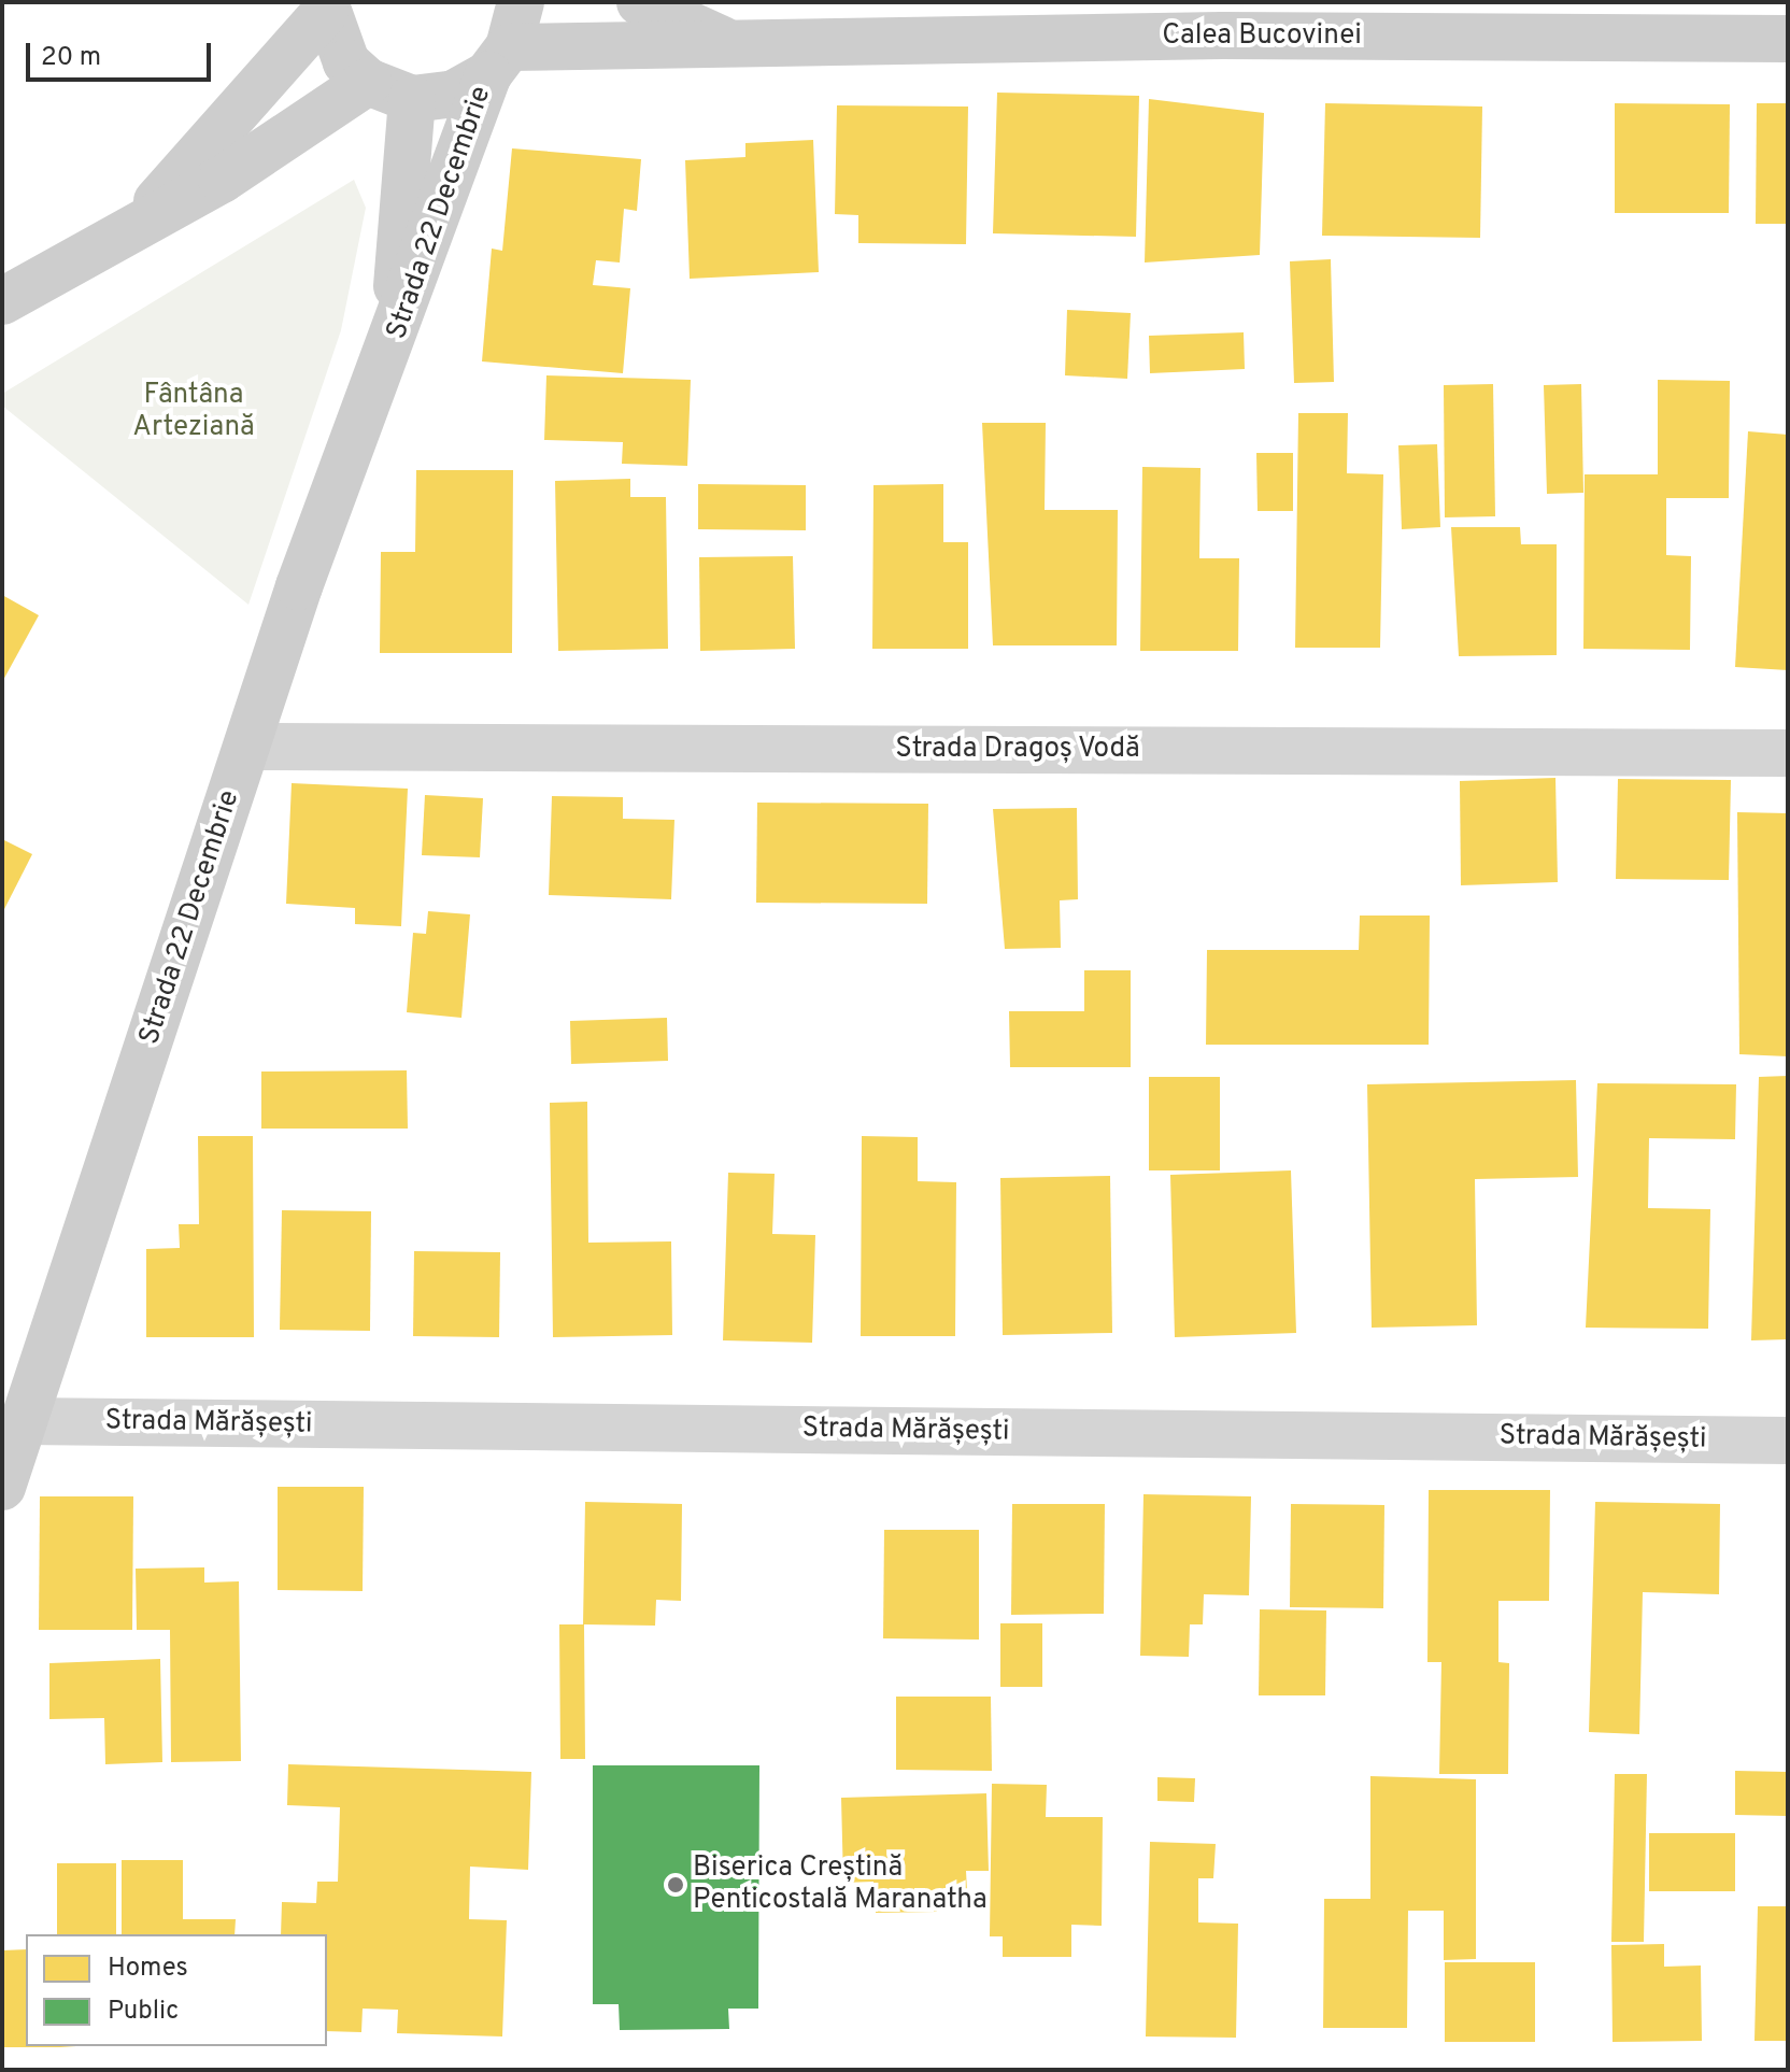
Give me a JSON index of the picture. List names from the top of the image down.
{
  "streets": {
    "main road": ["Calea Bucovinei", "Strada 22 Decembrie"],
    "street": ["Strada Dragoș Vodă", "Strada Mărășești"]
  },
  "crossings": [
    ["Calea Bucovinei", "Strada 22 Decembrie"],
    ["Strada 22 Decembrie", "Strada Dragoș Vodă"],
    ["Strada 22 Decembrie", "Strada Mărășești"]
  ],
  "parks": ["Fântâna Arteziană"],
  "places": ["Biserica Creștină Penticostală Maranatha"],
  "legend": ["Homes", "Public"],
  "scale_bar": "20 m"
}
